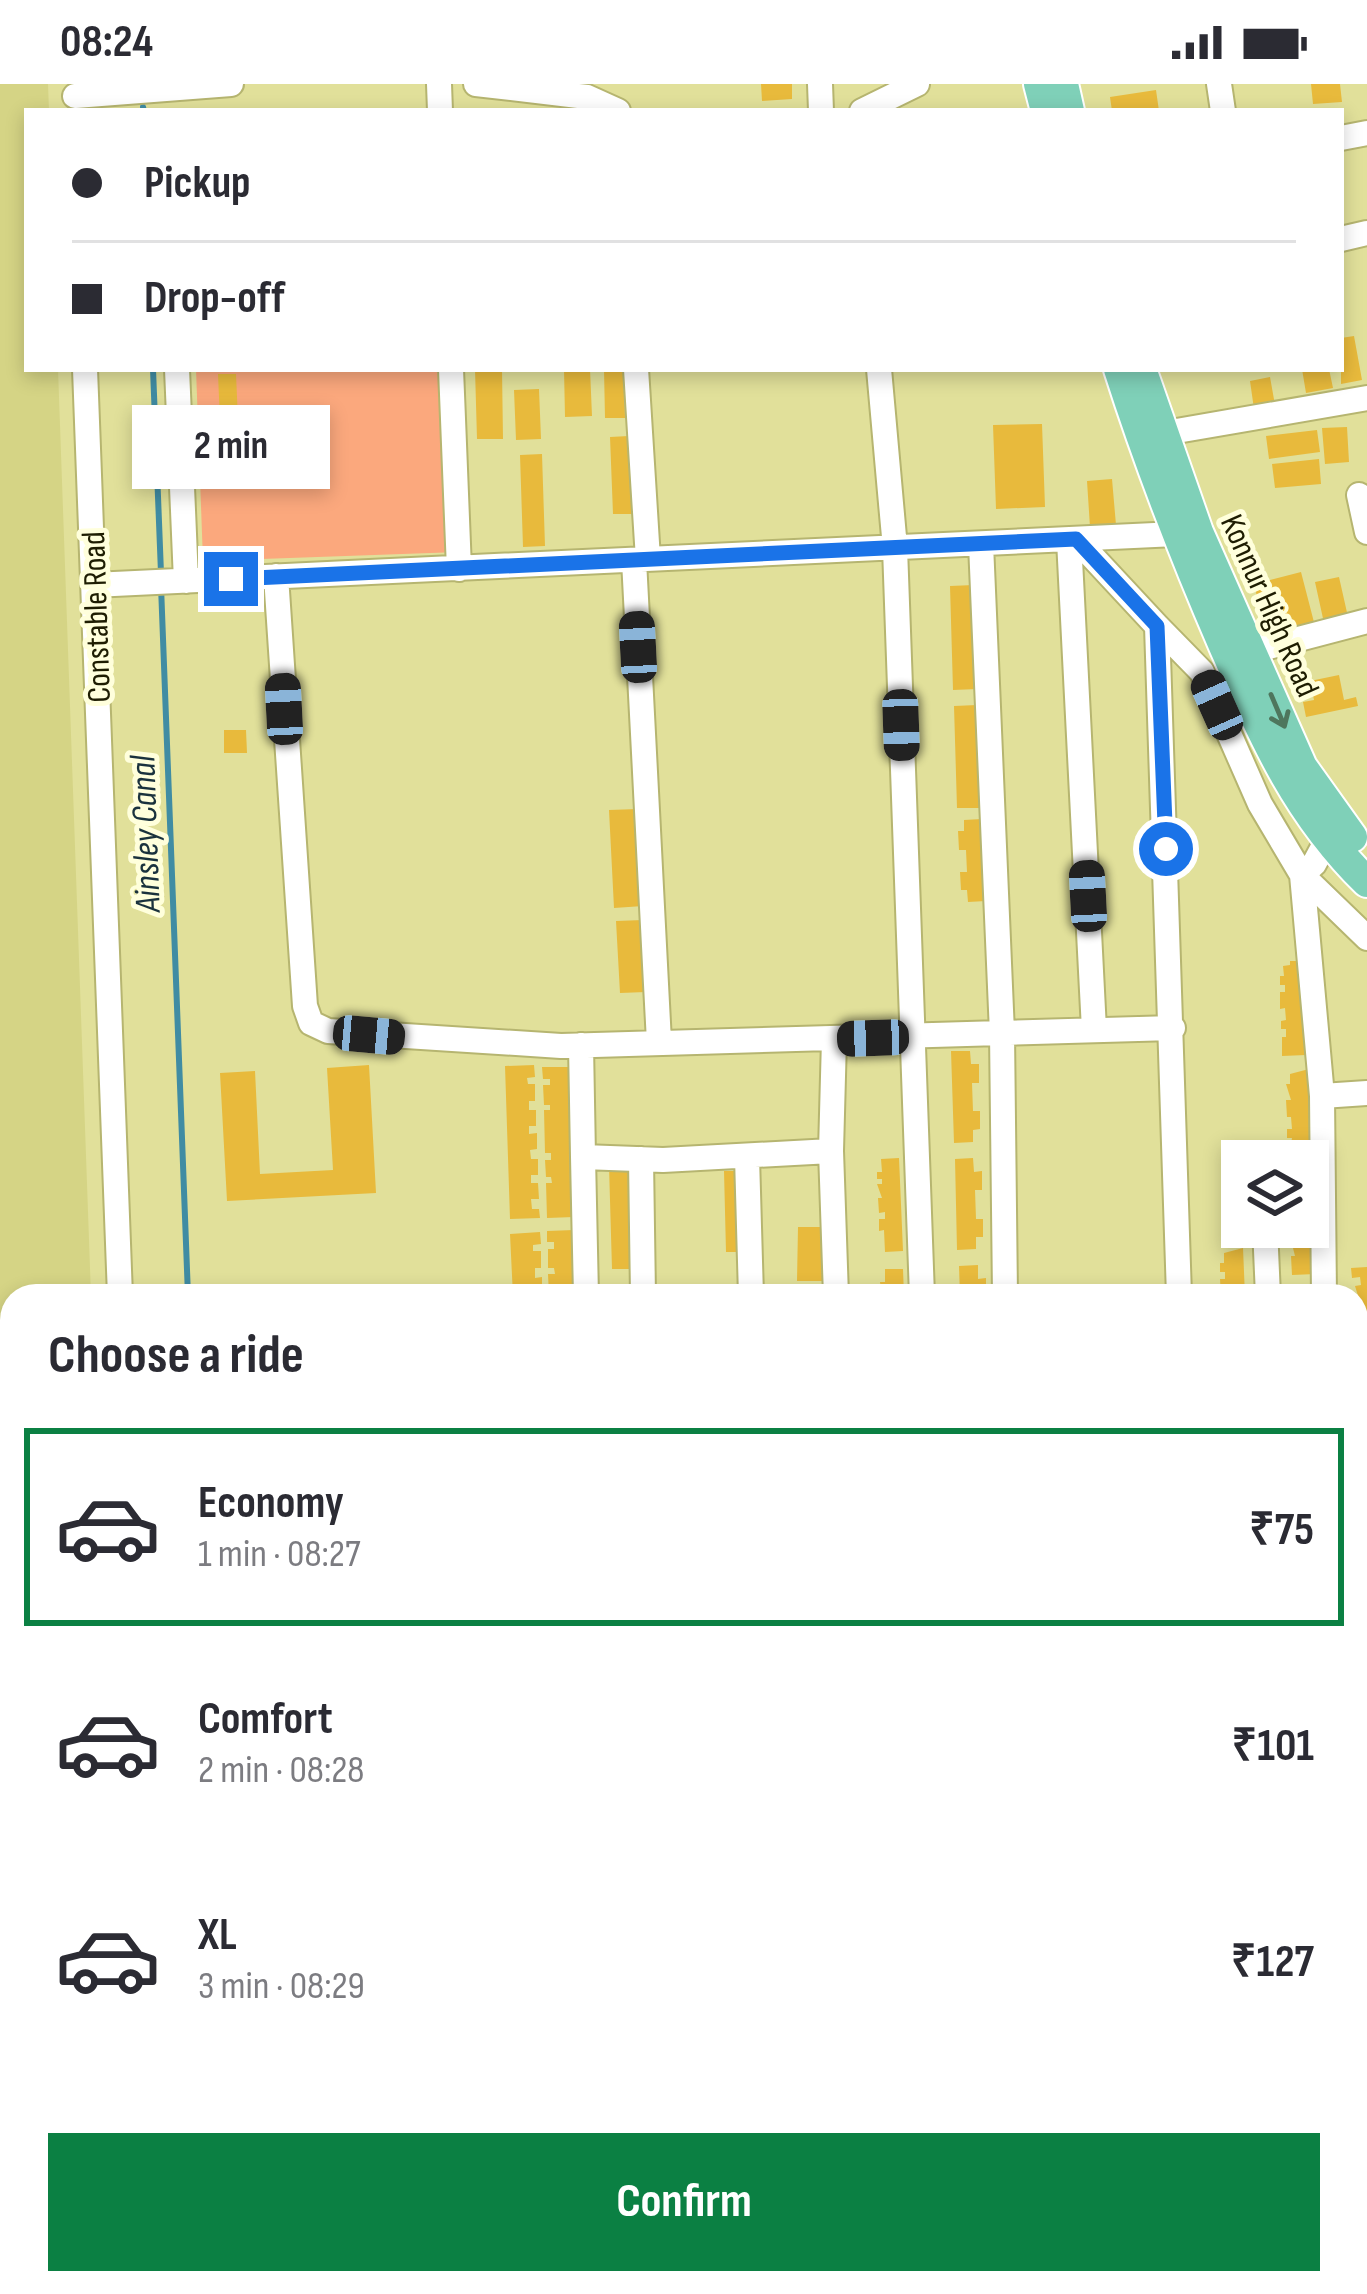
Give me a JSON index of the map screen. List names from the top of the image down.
{
  "streets": {
    "main road": ["Konnur High Road"],
    "street": ["Constable Road"]
  },
  "water": ["Ainsley Canal"],
  "page": {
    "status": "08:24",
    "banner": ["Pickup", "Drop-off"],
    "bubble": "2 min",
    "heading": "Choose a ride",
    "list": [
      {
        "name": "Economy",
        "note": "1 min · 08:27",
        "value": "₹75"
      },
      {
        "name": "Comfort",
        "note": "2 min · 08:28",
        "value": "₹101"
      },
      {
        "name": "XL",
        "note": "3 min · 08:29",
        "value": "₹127"
      }
    ],
    "buttons": "Confirm"
  }
}
